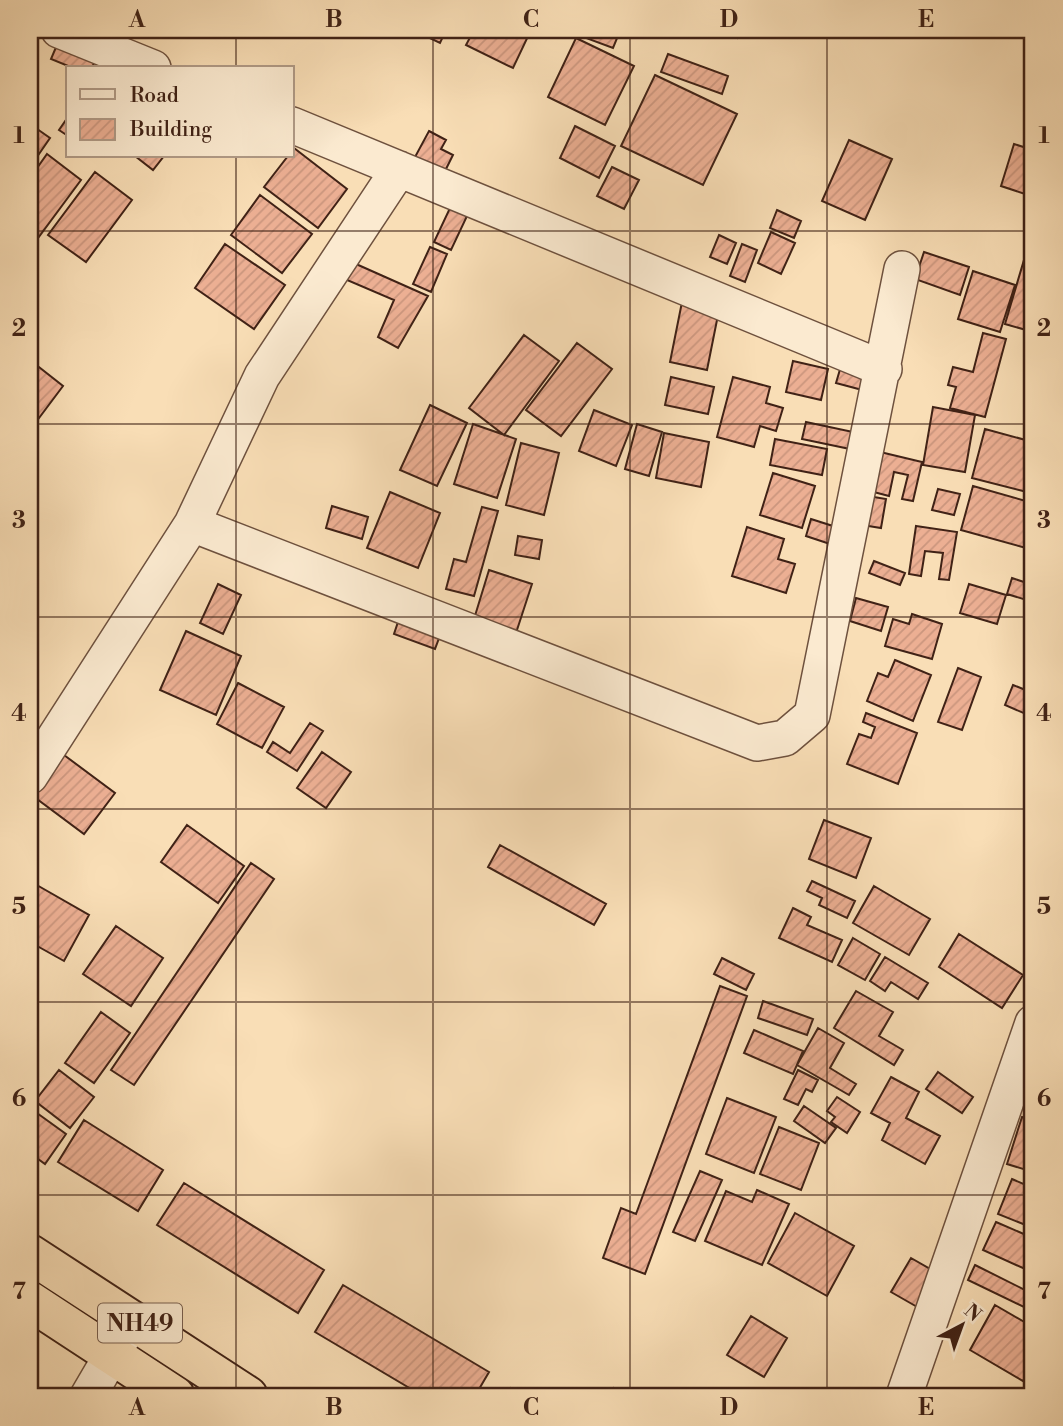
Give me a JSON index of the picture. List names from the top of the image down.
{
  "streets": {
    "highway": ["NH49"]
  },
  "legend": ["Road", "Building"],
  "north": "top right",
  "grid": {
    "columns": [
      "A",
      "B",
      "C",
      "D",
      "E"
    ],
    "rows": [
      "1",
      "2",
      "3",
      "4",
      "5",
      "6",
      "7"
    ]
  }
}
